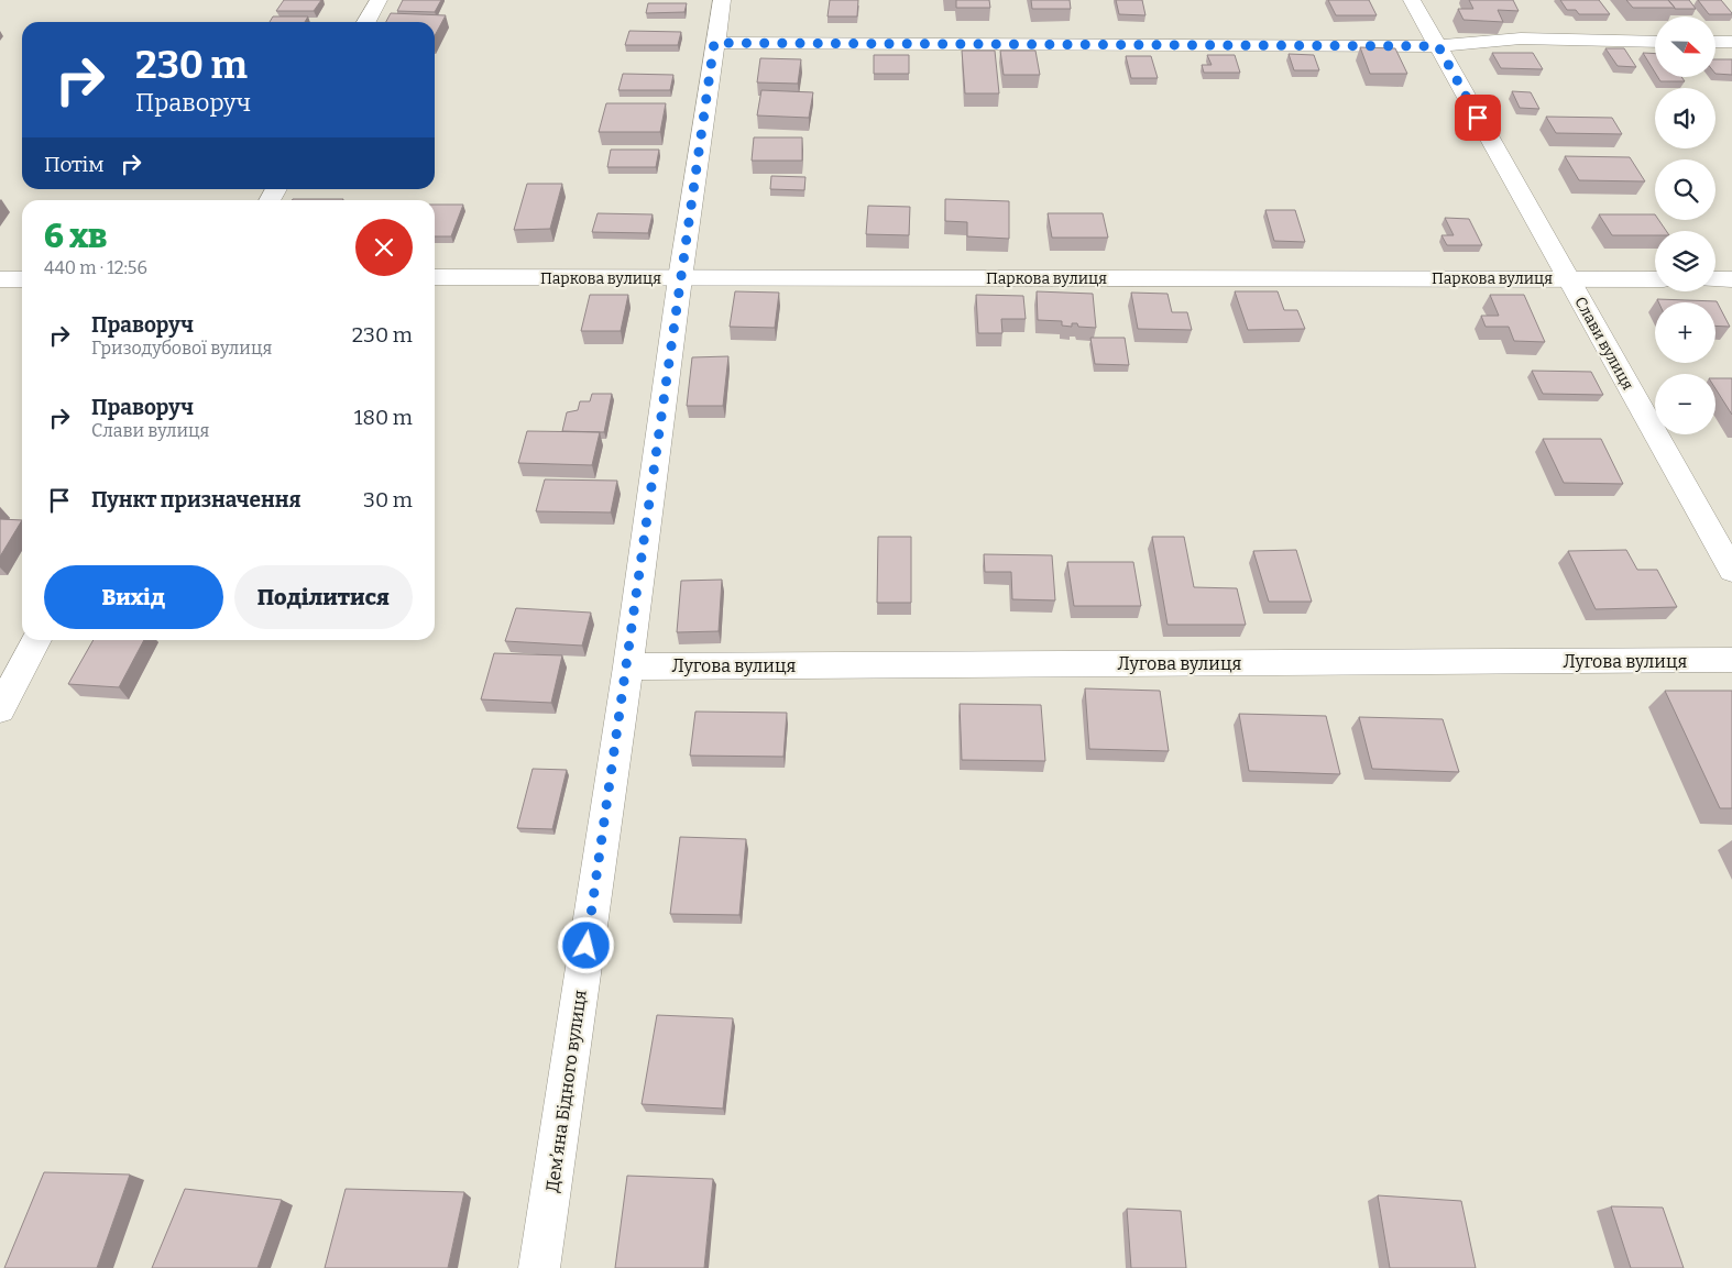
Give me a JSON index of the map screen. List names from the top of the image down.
{
  "streets": {
    "street": [
      "Паркова вулиця",
      "Слави вулиця",
      "Лугова вулиця",
      "Дем’яна Бідного вулиця"
    ]
  },
  "crossings": [
    ["Паркова вулиця", "Слави вулиця"],
    ["Паркова вулиця", "Дем’яна Бідного вулиця"],
    ["Лугова вулиця", "Дем’яна Бідного вулиця"]
  ],
  "north": "right",
  "page": {
    "map_buttons": ["+", "−"],
    "turn": ["230 m", "Праворуч"],
    "then": "Потім",
    "heading": ["6 хв", "440 m · 12:56"],
    "list": [
      {
        "name": "Праворуч",
        "note": "Гризодубової вулиця",
        "value": "230 m"
      },
      {
        "name": "Праворуч",
        "note": "Слави вулиця",
        "value": "180 m"
      },
      {
        "name": "Пункт призначення",
        "value": "30 m"
      }
    ],
    "buttons": ["Вихід", "Поділитися"]
  }
}
